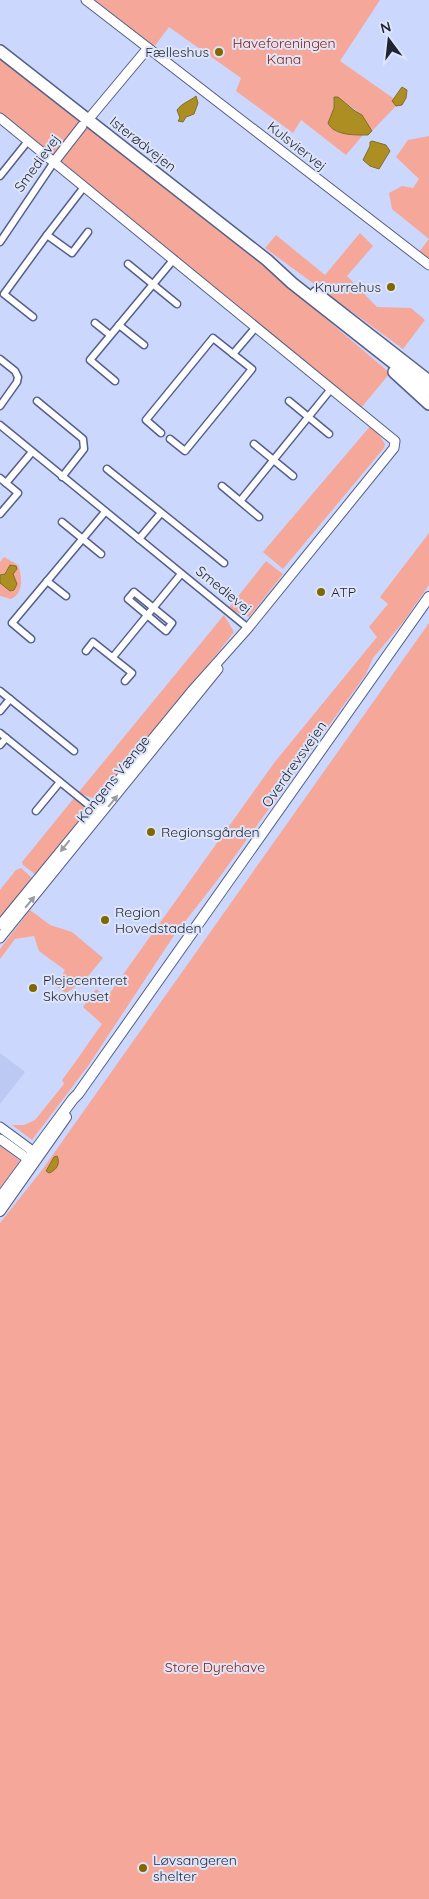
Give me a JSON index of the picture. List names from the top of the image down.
{
  "streets": {
    "highway": ["Isterødvejen"],
    "main road": ["Overdrevsvejen"],
    "street": ["Kulsviervej", "Smedievej", "Kongens Vænge"]
  },
  "crossings": [
    ["Smedievej", "Kongens Vænge"]
  ],
  "parks": ["Haveforeningen Kana", "Store Dyrehave"],
  "places": [
    "Fælleshus",
    "Knurrehus",
    "ATP",
    "Regionsgården",
    "Region Hovedstaden",
    "Plejecenteret Skovhuset",
    "Løvsangeren shelter"
  ],
  "north": "top"
}
